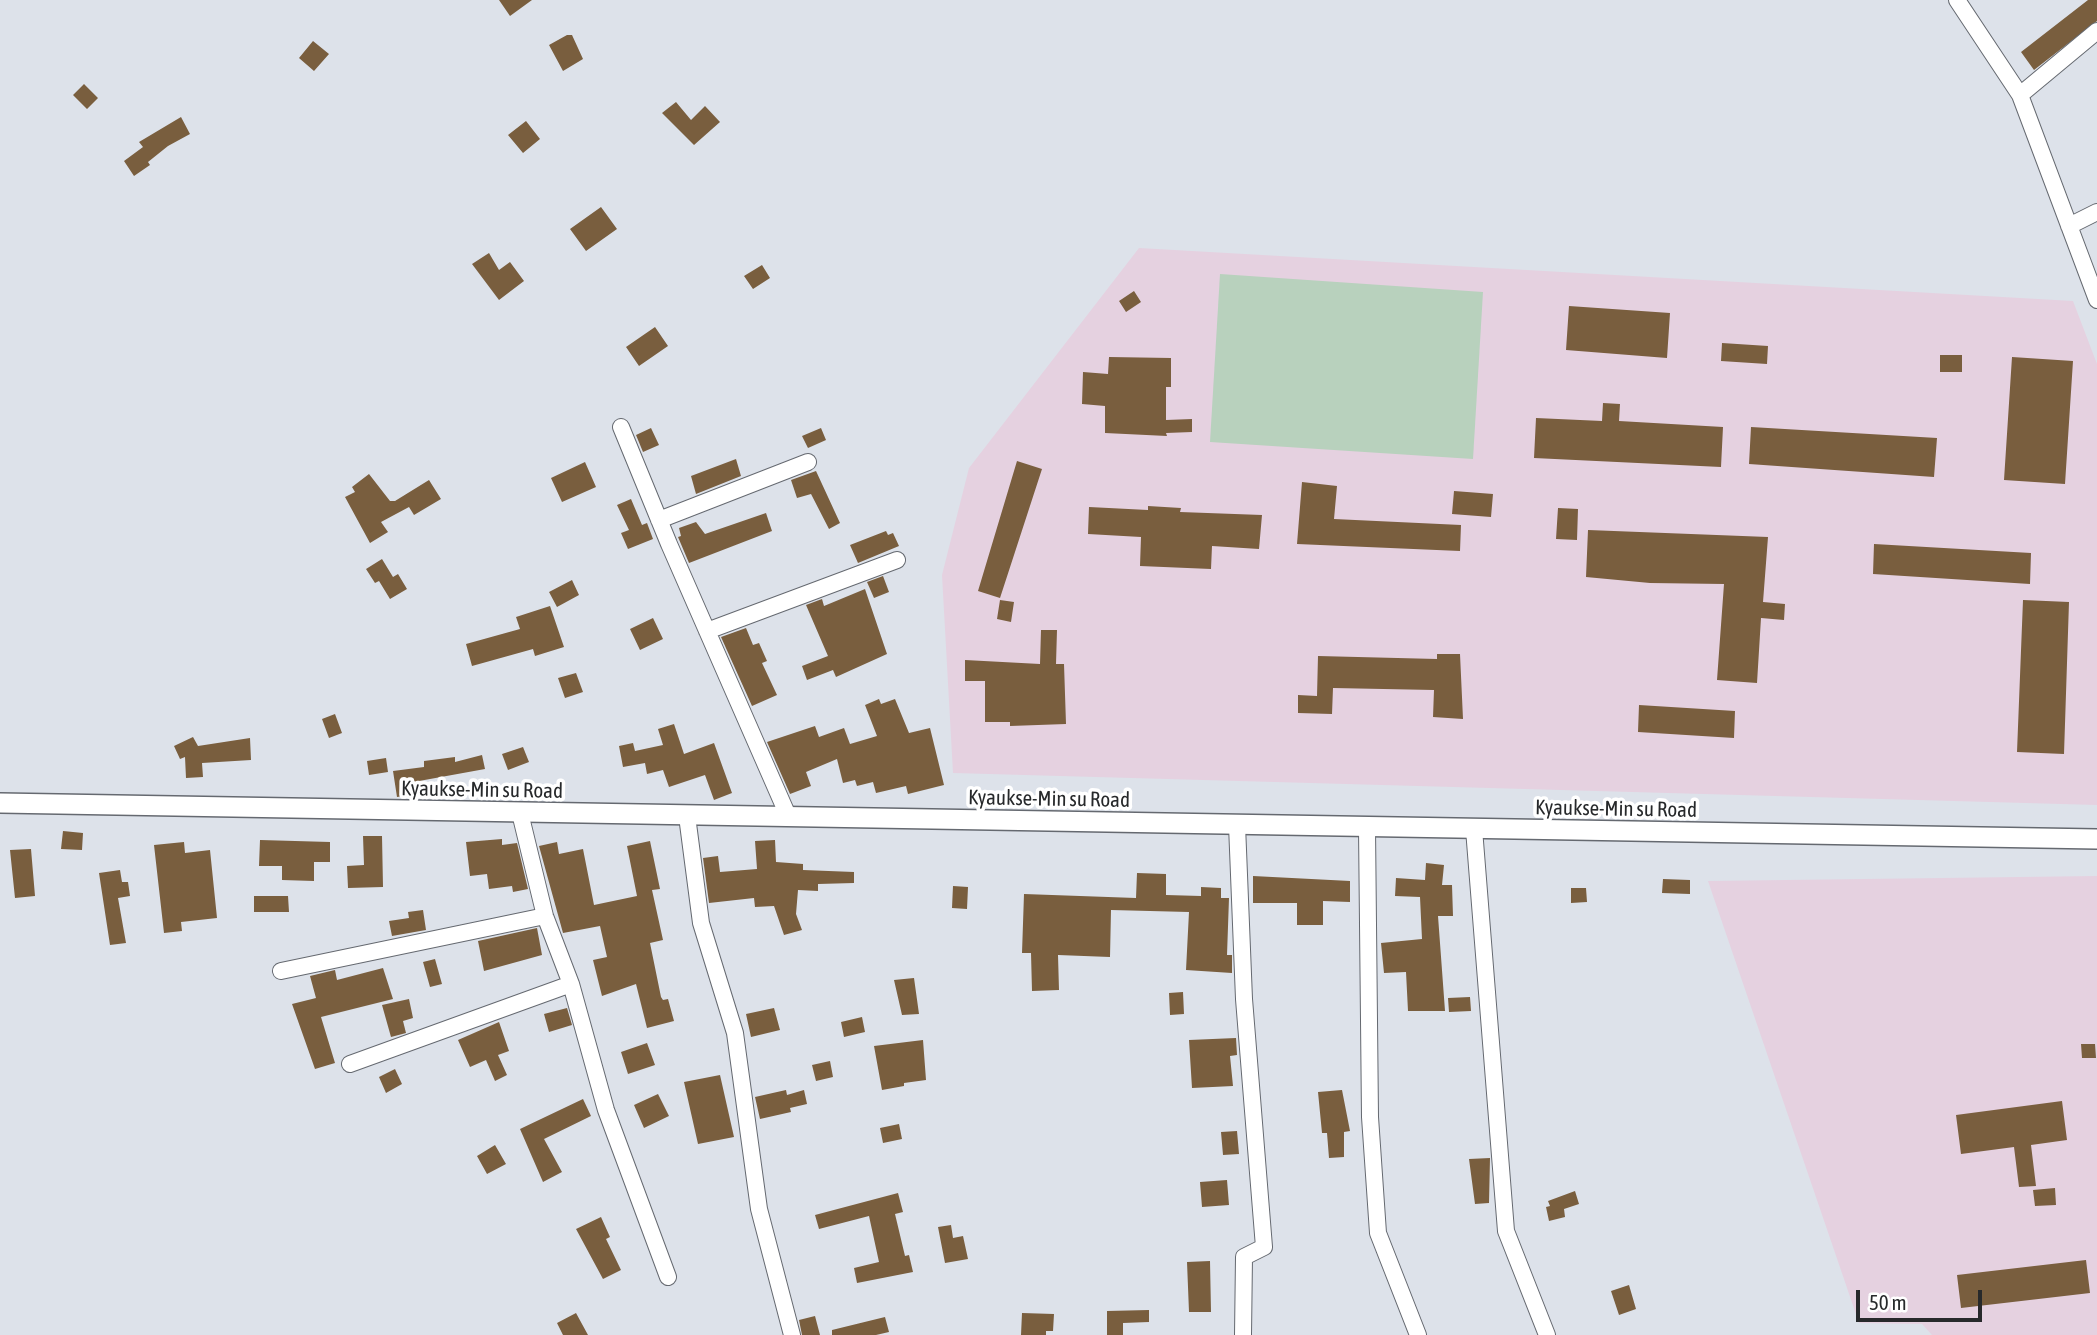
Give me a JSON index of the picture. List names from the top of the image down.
{
  "streets": {
    "street": ["Kyaukse-Min su Road"]
  },
  "scale_bar": "50 m"
}
